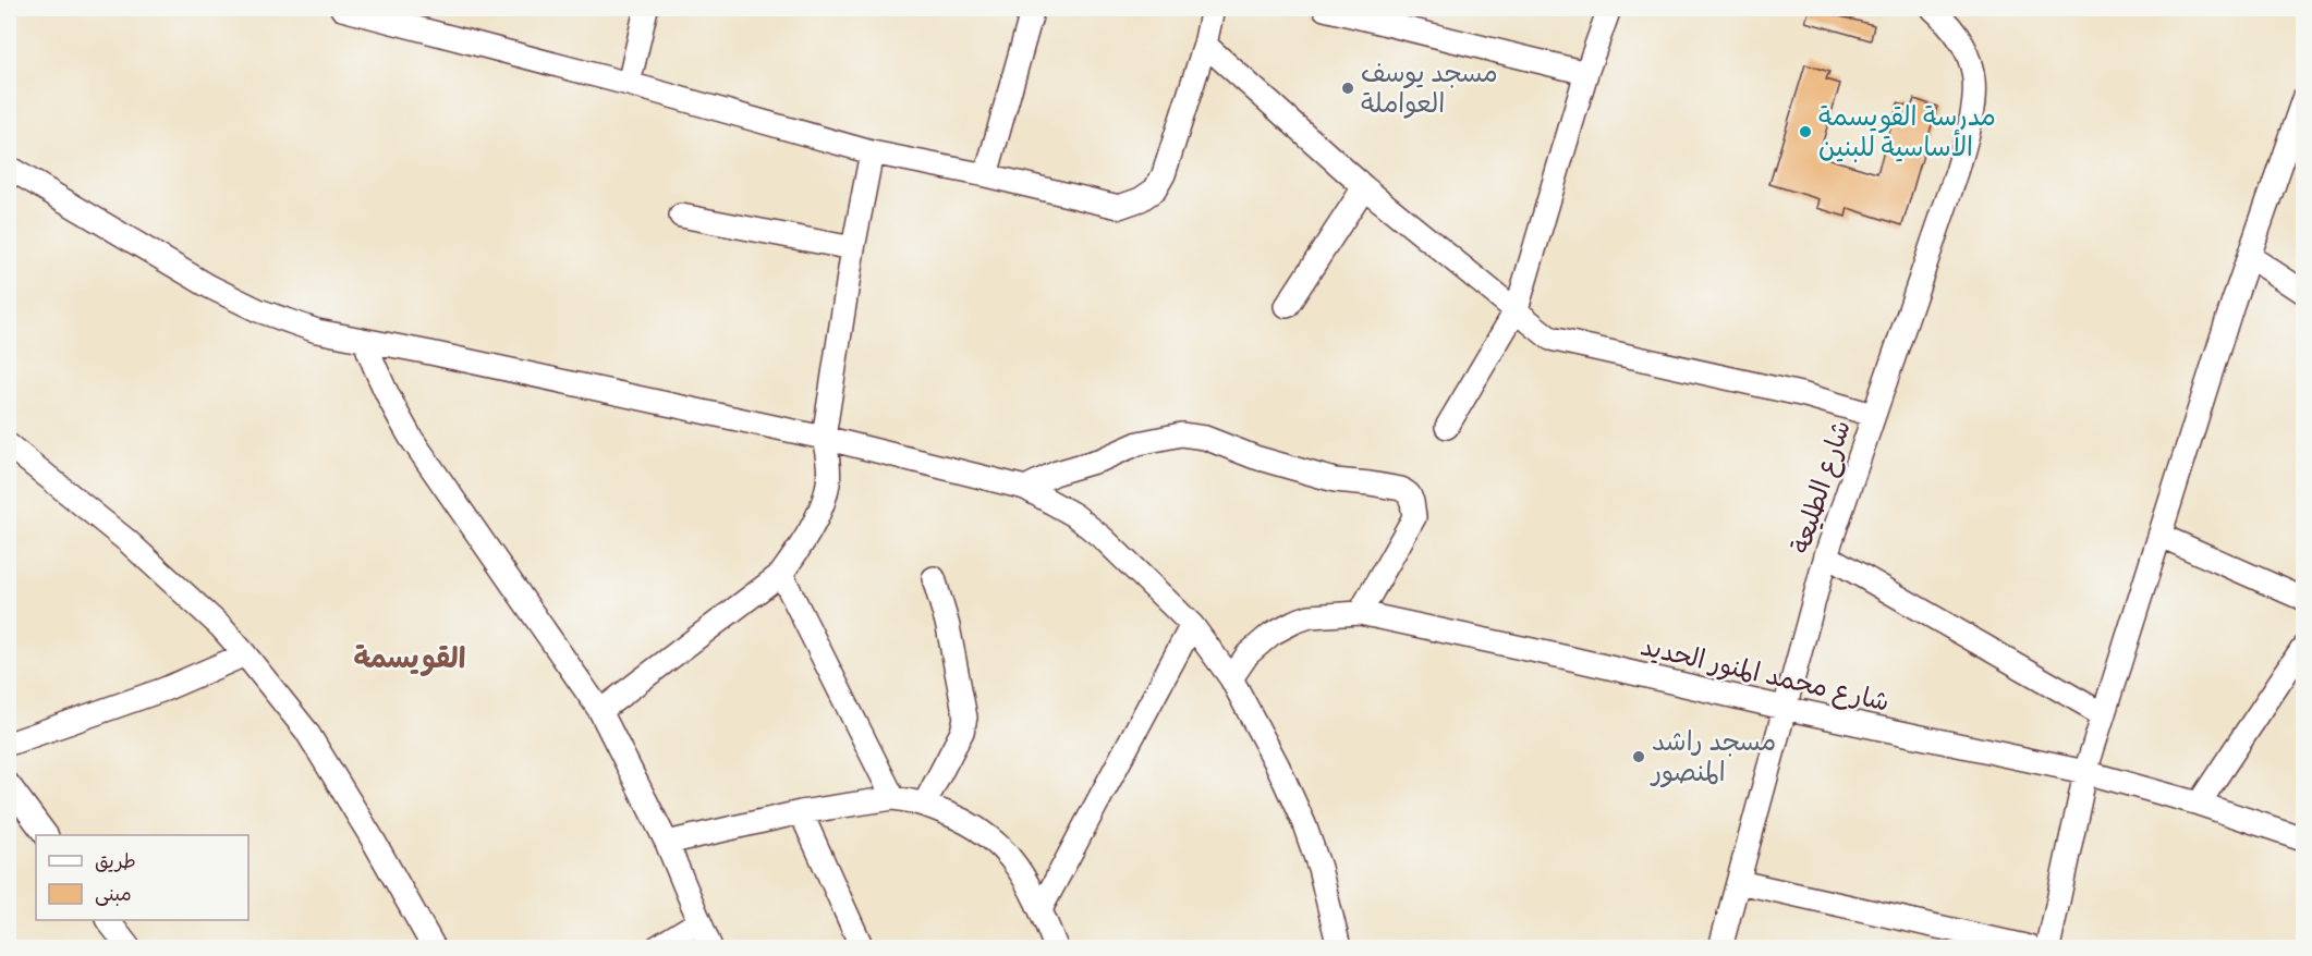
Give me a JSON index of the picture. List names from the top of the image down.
{
  "streets": {
    "street": ["شارع الطليعة", "شارع محمد المنور الحديد"]
  },
  "crossings": [
    ["شارع الطليعة", "شارع محمد المنور الحديد"]
  ],
  "districts": ["القويسمة"],
  "places": ["مسجد يوسف العواملة", "مدرسة القويسمة الأساسية للبنين", "مسجد راشد المنصور"],
  "legend": ["طريق", "مبنى"]
}
